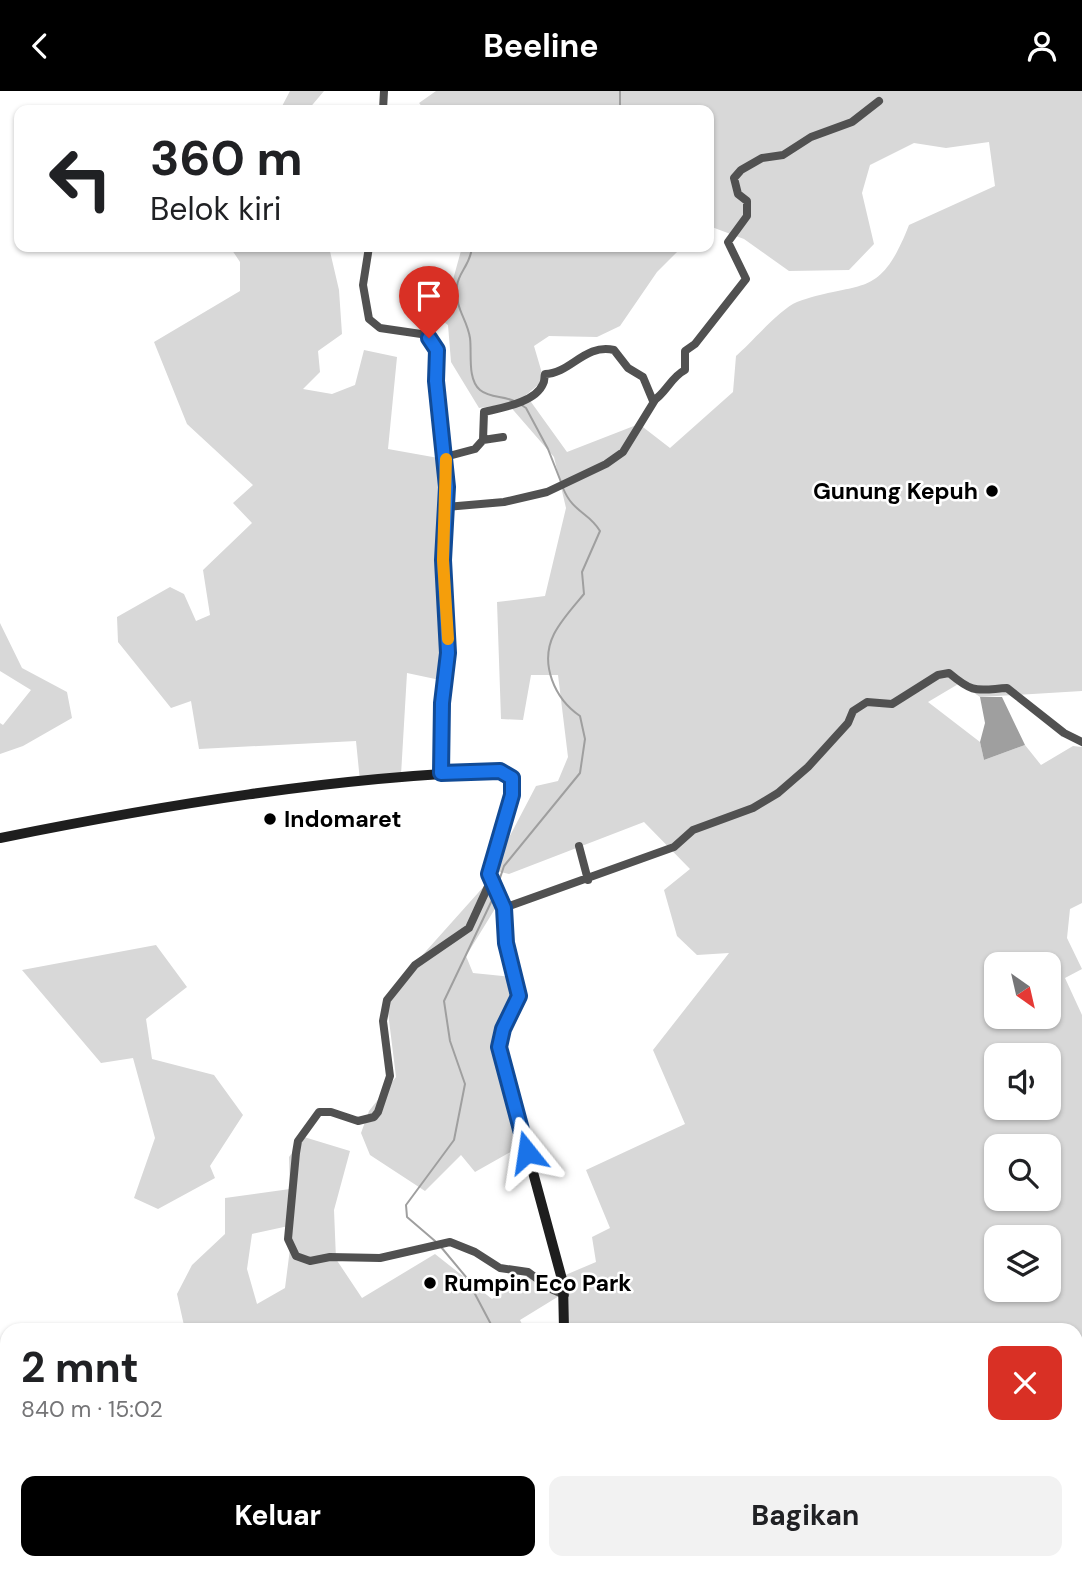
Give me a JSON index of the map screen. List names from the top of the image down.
{
  "places": ["Gunung Kepuh", "Indomaret", "Rumpin Eco Park"],
  "north": "bottom right",
  "page": {
    "header": "Beeline",
    "turn": ["360 m", "Belok kiri"],
    "heading": ["2 mnt", "840 m · 15:02"],
    "buttons": ["Keluar", "Bagikan"]
  }
}
